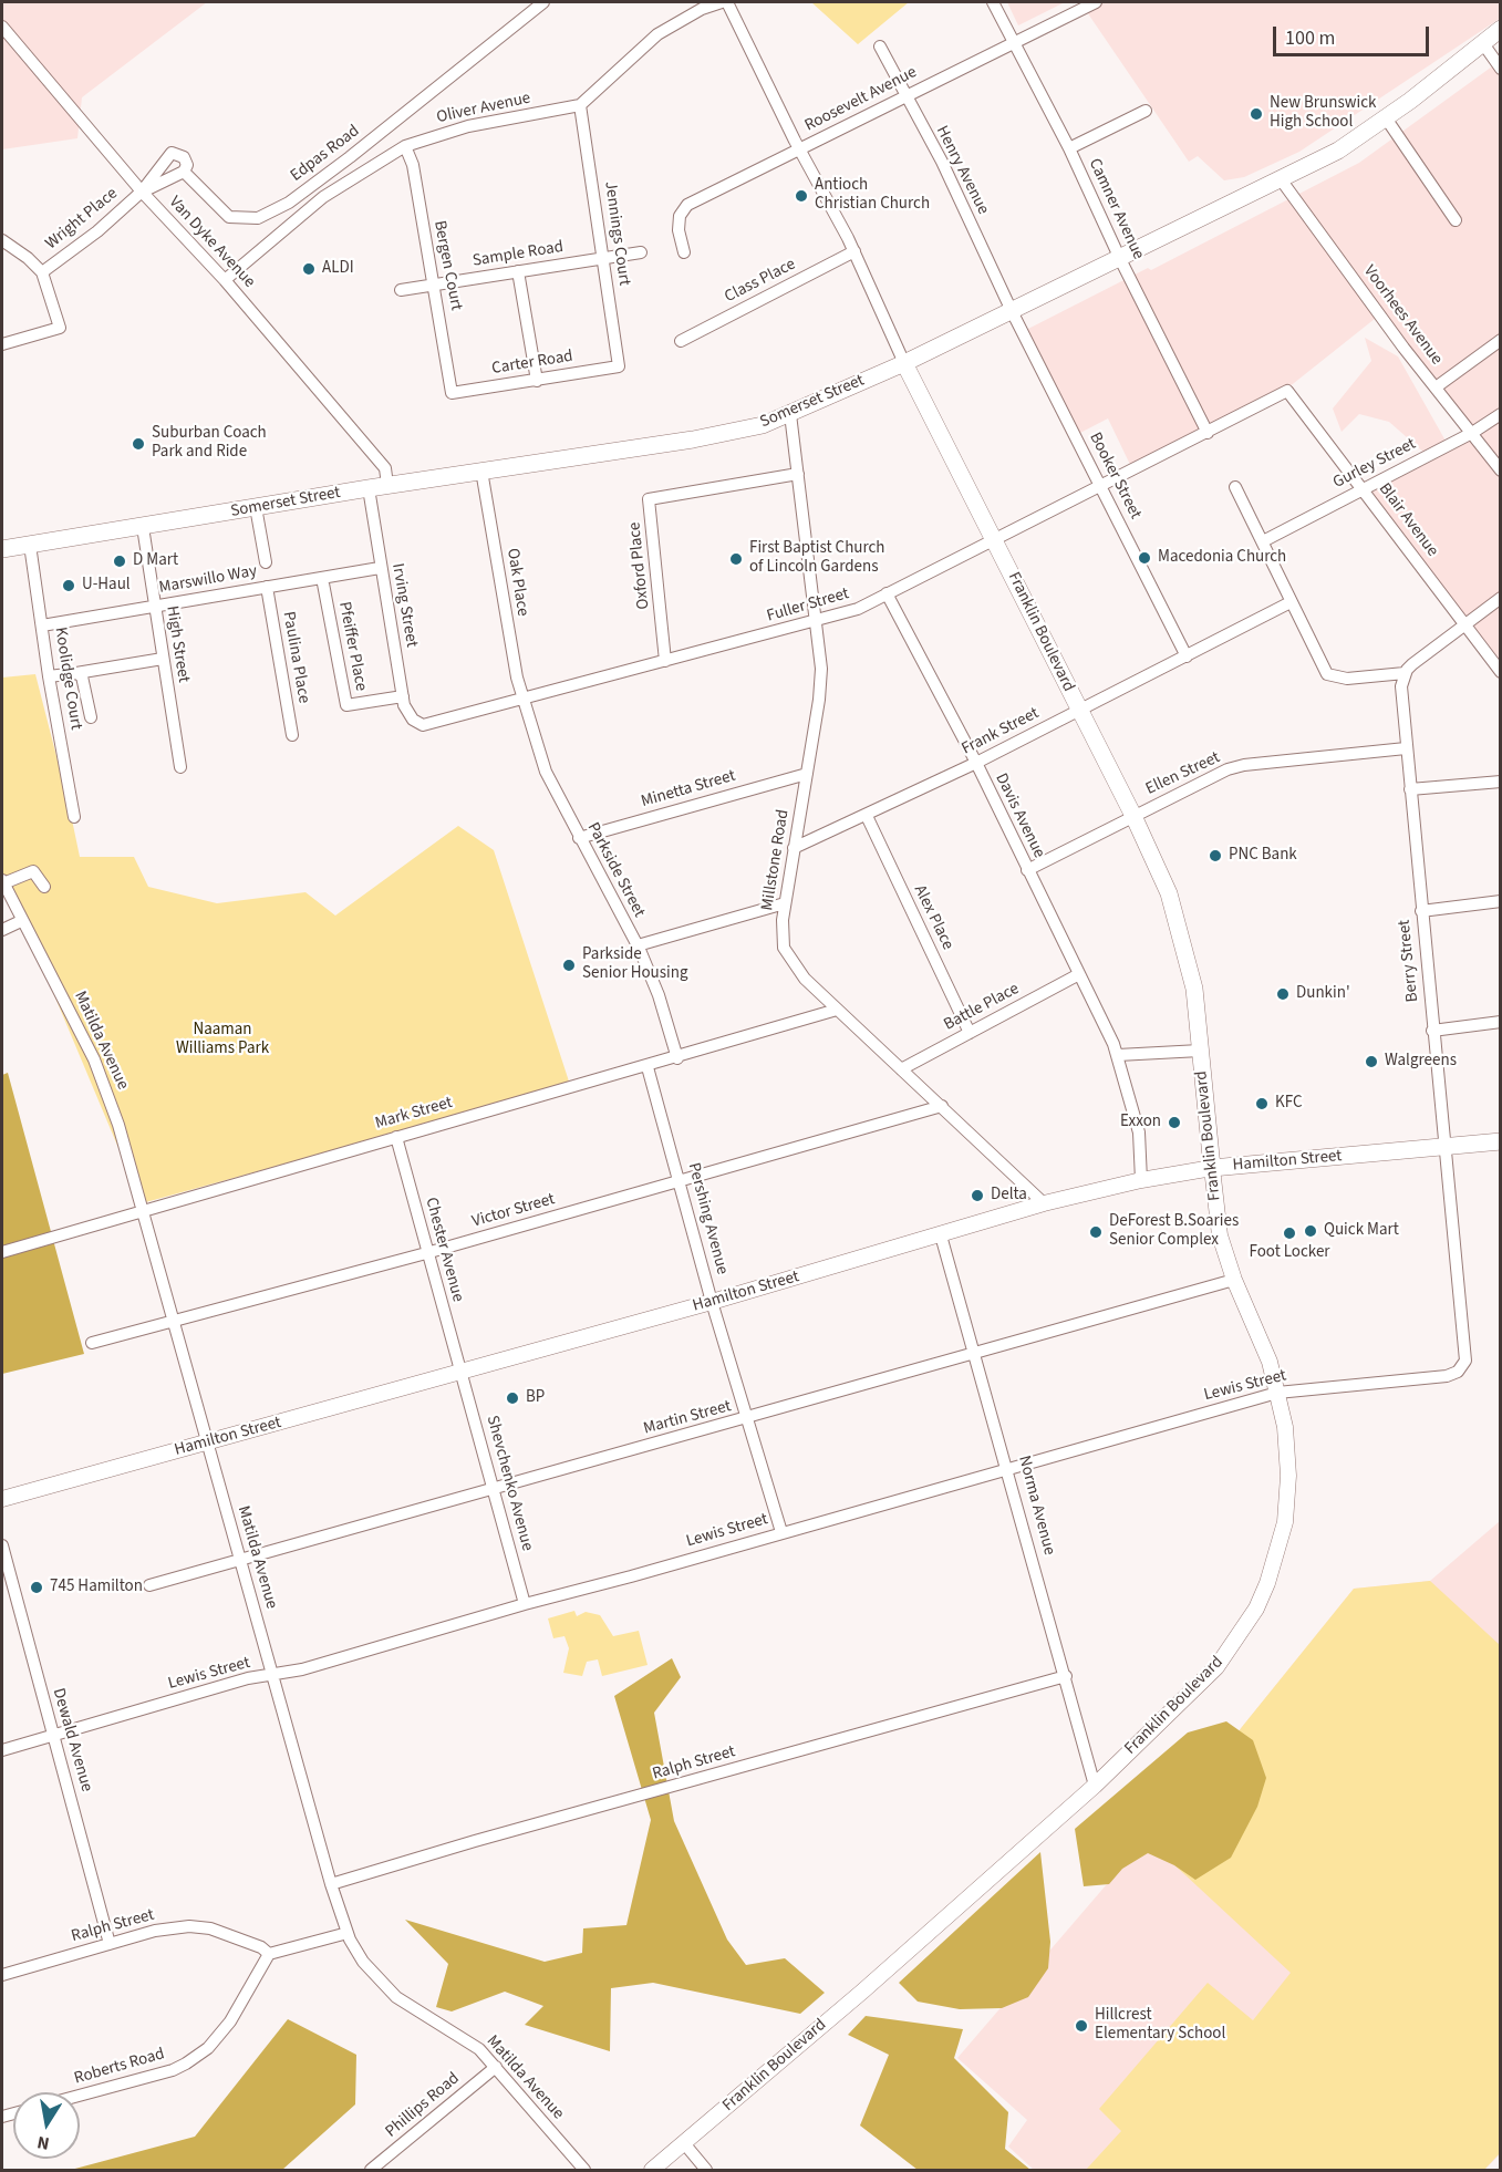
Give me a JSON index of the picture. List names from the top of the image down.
{
  "streets": {
    "main road": ["Somerset Street", "Franklin Boulevard", "Hamilton Street"],
    "street": [
      "Roosevelt Avenue",
      "Oliver Avenue",
      "Edpas Road",
      "Henry Avenue",
      "Camner Avenue",
      "Wright Place",
      "Jennings Court",
      "Van Dyke Avenue",
      "Sample Road",
      "Bergen Court",
      "Class Place",
      "Voorhees Avenue",
      "Carter Road",
      "Gurley Street",
      "Booker Street",
      "Blair Avenue",
      "Oxford Place",
      "Marswillo Way",
      "Oak Place",
      "Irving Street",
      "Fuller Street",
      "High Street",
      "Pfeiffer Place",
      "Paulina Place",
      "Koolidge Court",
      "Frank Street",
      "Ellen Street",
      "Minetta Street",
      "Davis Avenue",
      "Millstone Road",
      "Parkside Street",
      "Alex Place",
      "Berry Street",
      "Battle Place",
      "Matilda Avenue",
      "Mark Street",
      "Victor Street",
      "Pershing Avenue",
      "Chester Avenue",
      "Lewis Street",
      "Martin Street",
      "Shevchenko Avenue",
      "Norma Avenue",
      "Dewald Avenue",
      "Ralph Street",
      "Roberts Road",
      "Phillips Road"
    ]
  },
  "crossings": [
    ["Roosevelt Avenue", "Henry Avenue"],
    ["Roosevelt Avenue", "Camner Avenue"],
    ["Oliver Avenue", "Jennings Court"],
    ["Oliver Avenue", "Van Dyke Avenue"],
    ["Oliver Avenue", "Bergen Court"],
    ["Edpas Road", "Wright Place"],
    ["Edpas Road", "Van Dyke Avenue"],
    ["Henry Avenue", "Somerset Street"],
    ["Henry Avenue", "Booker Street"],
    ["Camner Avenue", "Somerset Street"],
    ["Camner Avenue", "Fuller Street"],
    ["Wright Place", "Van Dyke Avenue"],
    ["Jennings Court", "Sample Road"],
    ["Jennings Court", "Carter Road"],
    ["Van Dyke Avenue", "Somerset Street"],
    ["Sample Road", "Bergen Court"],
    ["Bergen Court", "Carter Road"],
    ["Voorhees Avenue", "Somerset Street"],
    ["Voorhees Avenue", "Gurley Street"],
    ["Somerset Street", "Booker Street"],
    ["Somerset Street", "Oak Place"],
    ["Somerset Street", "Irving Street"],
    ["Somerset Street", "Franklin Boulevard"],
    ["Somerset Street", "High Street"],
    ["Somerset Street", "Koolidge Court"],
    ["Somerset Street", "Millstone Road"],
    ["Gurley Street", "Blair Avenue"],
    ["Booker Street", "Fuller Street"],
    ["Booker Street", "Frank Street"],
    ["Blair Avenue", "Fuller Street"],
    ["Oxford Place", "Fuller Street"],
    ["Oxford Place", "Millstone Road"],
    ["Marswillo Way", "Irving Street"],
    ["Marswillo Way", "High Street"],
    ["Marswillo Way", "Pfeiffer Place"],
    ["Marswillo Way", "Paulina Place"],
    ["Marswillo Way", "Koolidge Court"],
    ["Oak Place", "Fuller Street"],
    ["Oak Place", "Parkside Street"],
    ["Irving Street", "Fuller Street"],
    ["Irving Street", "Pfeiffer Place"],
    ["Fuller Street", "Franklin Boulevard"],
    ["Fuller Street", "Davis Avenue"],
    ["Fuller Street", "Millstone Road"],
    ["Fuller Street", "Parkside Street"],
    ["Franklin Boulevard", "Frank Street"],
    ["Franklin Boulevard", "Ellen Street"],
    ["Franklin Boulevard", "Hamilton Street"],
    ["Franklin Boulevard", "Lewis Street"],
    ["Franklin Boulevard", "Martin Street"],
    ["Franklin Boulevard", "Norma Avenue"],
    ["Frank Street", "Davis Avenue"],
    ["Frank Street", "Millstone Road"],
    ["Frank Street", "Alex Place"],
    ["Ellen Street", "Davis Avenue"],
    ["Ellen Street", "Berry Street"],
    ["Minetta Street", "Millstone Road"],
    ["Minetta Street", "Parkside Street"],
    ["Davis Avenue", "Battle Place"],
    ["Davis Avenue", "Hamilton Street"],
    ["Millstone Road", "Battle Place"],
    ["Millstone Road", "Mark Street"],
    ["Millstone Road", "Hamilton Street"],
    ["Millstone Road", "Victor Street"],
    ["Parkside Street", "Mark Street"],
    ["Alex Place", "Battle Place"],
    ["Berry Street", "Hamilton Street"],
    ["Berry Street", "Lewis Street"],
    ["Matilda Avenue", "Mark Street"],
    ["Matilda Avenue", "Hamilton Street"],
    ["Matilda Avenue", "Victor Street"],
    ["Matilda Avenue", "Lewis Street"],
    ["Matilda Avenue", "Martin Street"],
    ["Matilda Avenue", "Ralph Street"],
    ["Matilda Avenue", "Phillips Road"],
    ["Mark Street", "Pershing Avenue"],
    ["Mark Street", "Chester Avenue"],
    ["Hamilton Street", "Pershing Avenue"],
    ["Hamilton Street", "Chester Avenue"],
    ["Hamilton Street", "Shevchenko Avenue"],
    ["Hamilton Street", "Norma Avenue"],
    ["Victor Street", "Pershing Avenue"],
    ["Victor Street", "Chester Avenue"],
    ["Pershing Avenue", "Lewis Street"],
    ["Pershing Avenue", "Martin Street"],
    ["Chester Avenue", "Shevchenko Avenue"],
    ["Lewis Street", "Shevchenko Avenue"],
    ["Lewis Street", "Norma Avenue"],
    ["Lewis Street", "Dewald Avenue"],
    ["Martin Street", "Shevchenko Avenue"],
    ["Martin Street", "Norma Avenue"],
    ["Norma Avenue", "Ralph Street"],
    ["Dewald Avenue", "Ralph Street"],
    ["Ralph Street", "Roberts Road"]
  ],
  "parks": ["Naaman Williams Park"],
  "places": [
    "New Brunswick High School",
    "Antioch Christian Church",
    "ALDI",
    "Suburban Coach Park and Ride",
    "Macedonia Church",
    "First Baptist Church of Lincoln Gardens",
    "D Mart",
    "U-Haul",
    "PNC Bank",
    "Parkside Senior Housing",
    "Dunkin'",
    "Walgreens",
    "KFC",
    "Exxon",
    "Delta",
    "Quick Mart",
    "DeForest B.Soaries Senior Complex",
    "Foot Locker",
    "BP",
    "745 Hamilton",
    "Hillcrest Elementary School"
  ],
  "scale_bar": "100 m",
  "north": "bottom"
}
